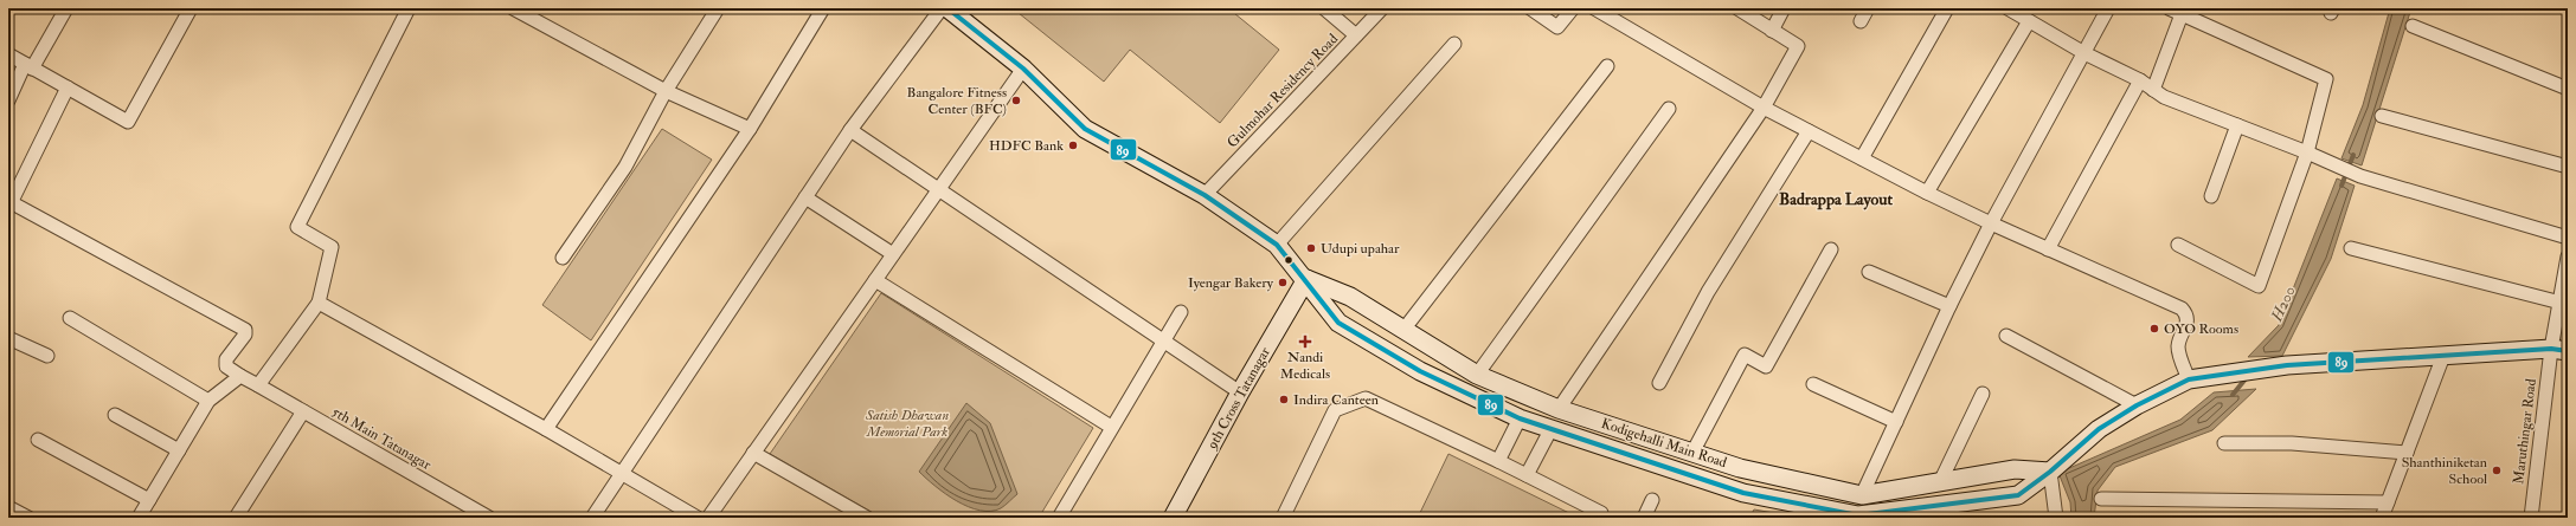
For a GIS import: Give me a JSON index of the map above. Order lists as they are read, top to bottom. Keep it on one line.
{"streets":{"street":["Gulmohar Residency Road","9th Cross Tatanagar","Maruthingar Road","5th Main Tatanagar","Kodigehalli Main Road"]},"crossings":[["Gulmohar Residency Road","Kodigehalli Main Road"],["9th Cross Tatanagar","Kodigehalli Main Road"],["Maruthingar Road","Kodigehalli Main Road"]],"districts":["Badrappa Layout"],"water":["H200"],"parks":["Satish Dhawan Memorial Park"],"places":{"other":["Bangalore Fitness Center (BFC)","HDFC Bank","Udupi upahar","Iyengar Bakery","OYO Rooms","Indira Canteen","Shanthiniketan School"],"health":["Nandi Medicals"]},"lines":["transit line 89"]}
